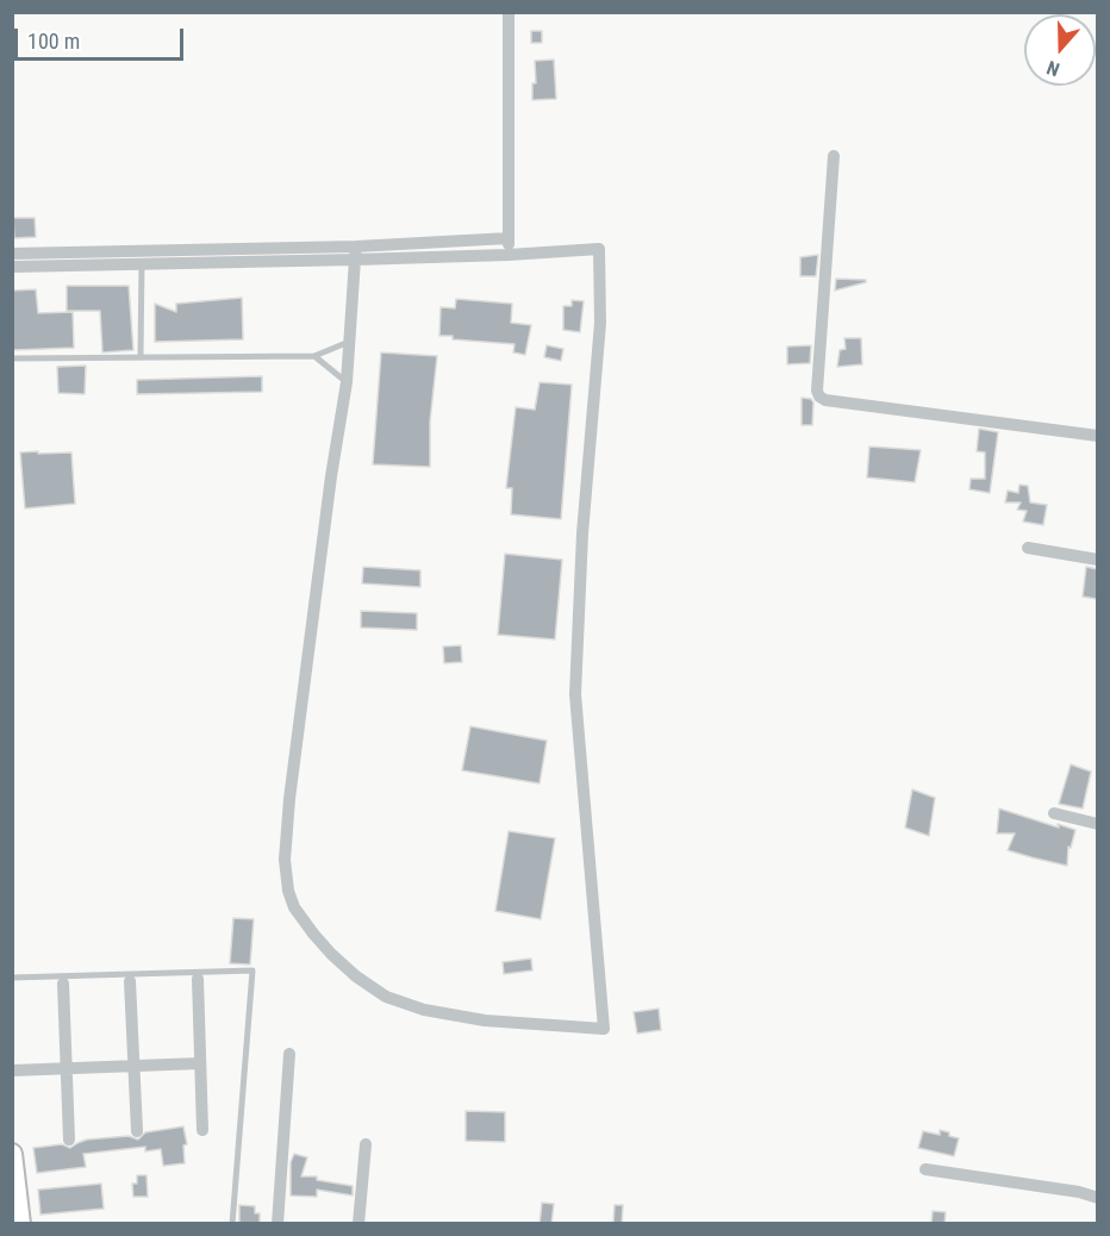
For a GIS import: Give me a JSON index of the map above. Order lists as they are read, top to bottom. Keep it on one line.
{"scale_bar":"100 m","north":"bottom"}
